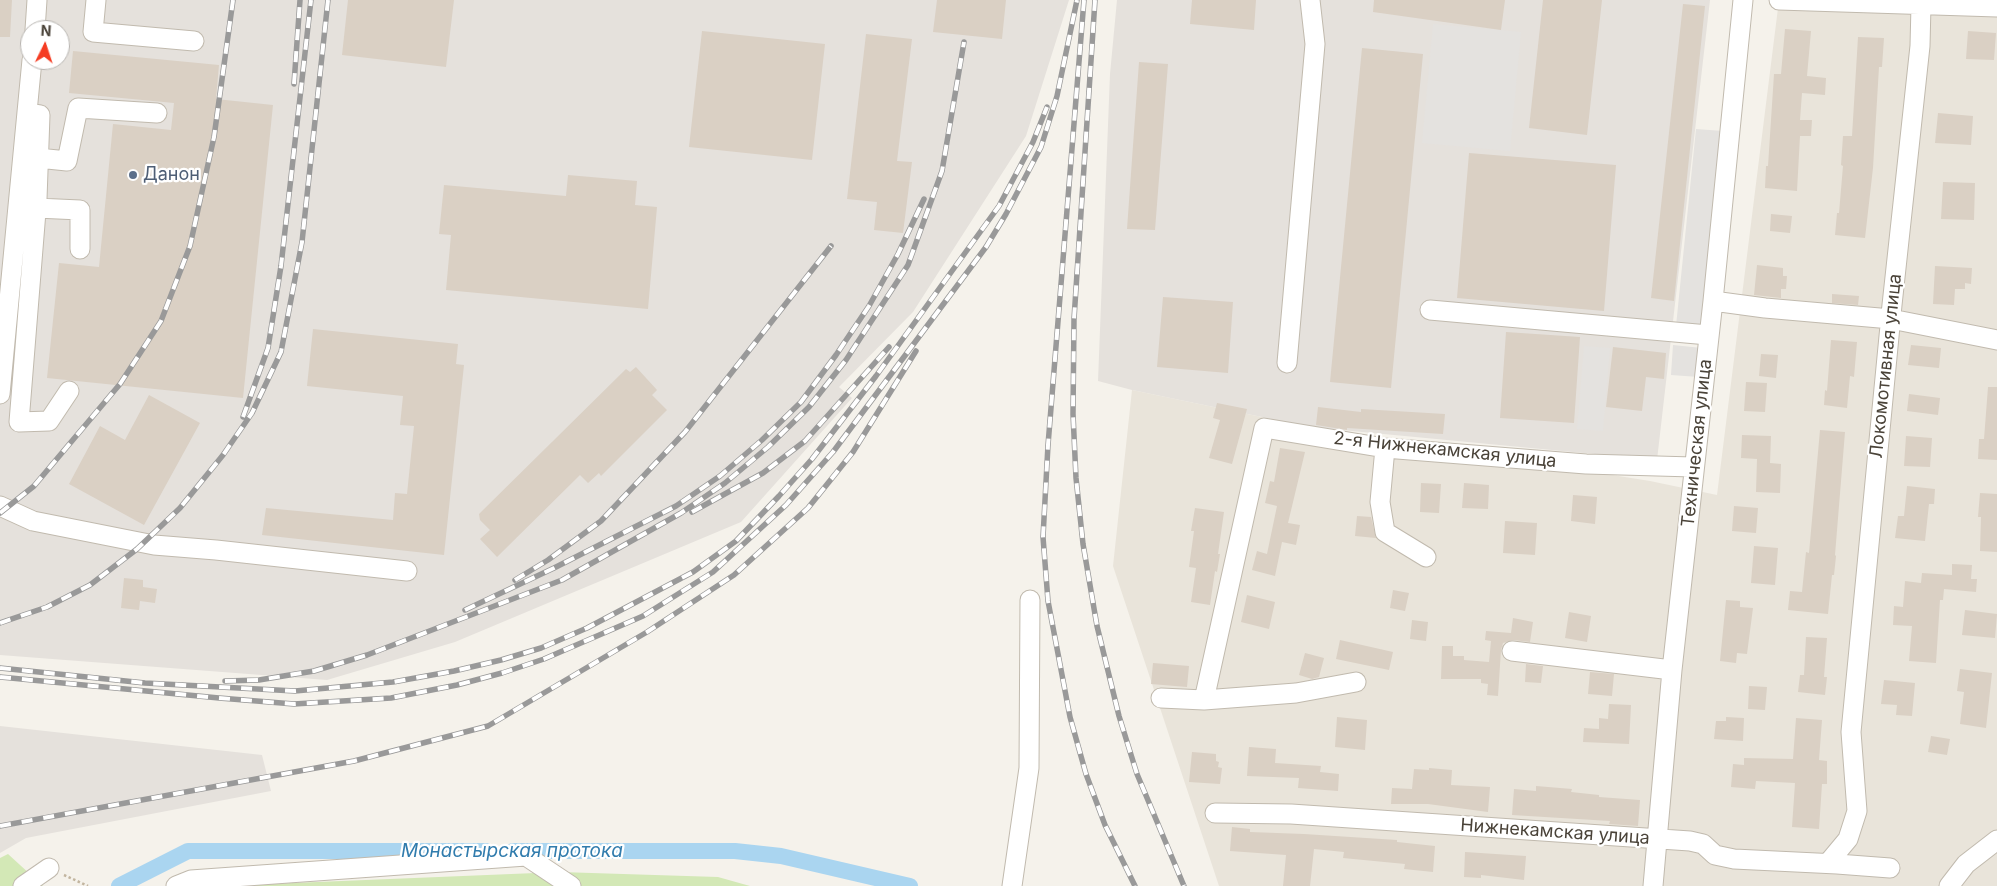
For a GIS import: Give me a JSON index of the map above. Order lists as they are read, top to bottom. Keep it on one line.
{"streets":{"street":["Локомотивная улица","Техническая улица","2-я Нижнекамская улица","Нижнекамская улица"]},"crossings":[["Локомотивная улица","Нижнекамская улица"],["Техническая улица","2-я Нижнекамская улица"],["Техническая улица","Нижнекамская улица"]],"water":["Монастырская протока"],"places":["Данон"],"north":"top"}
